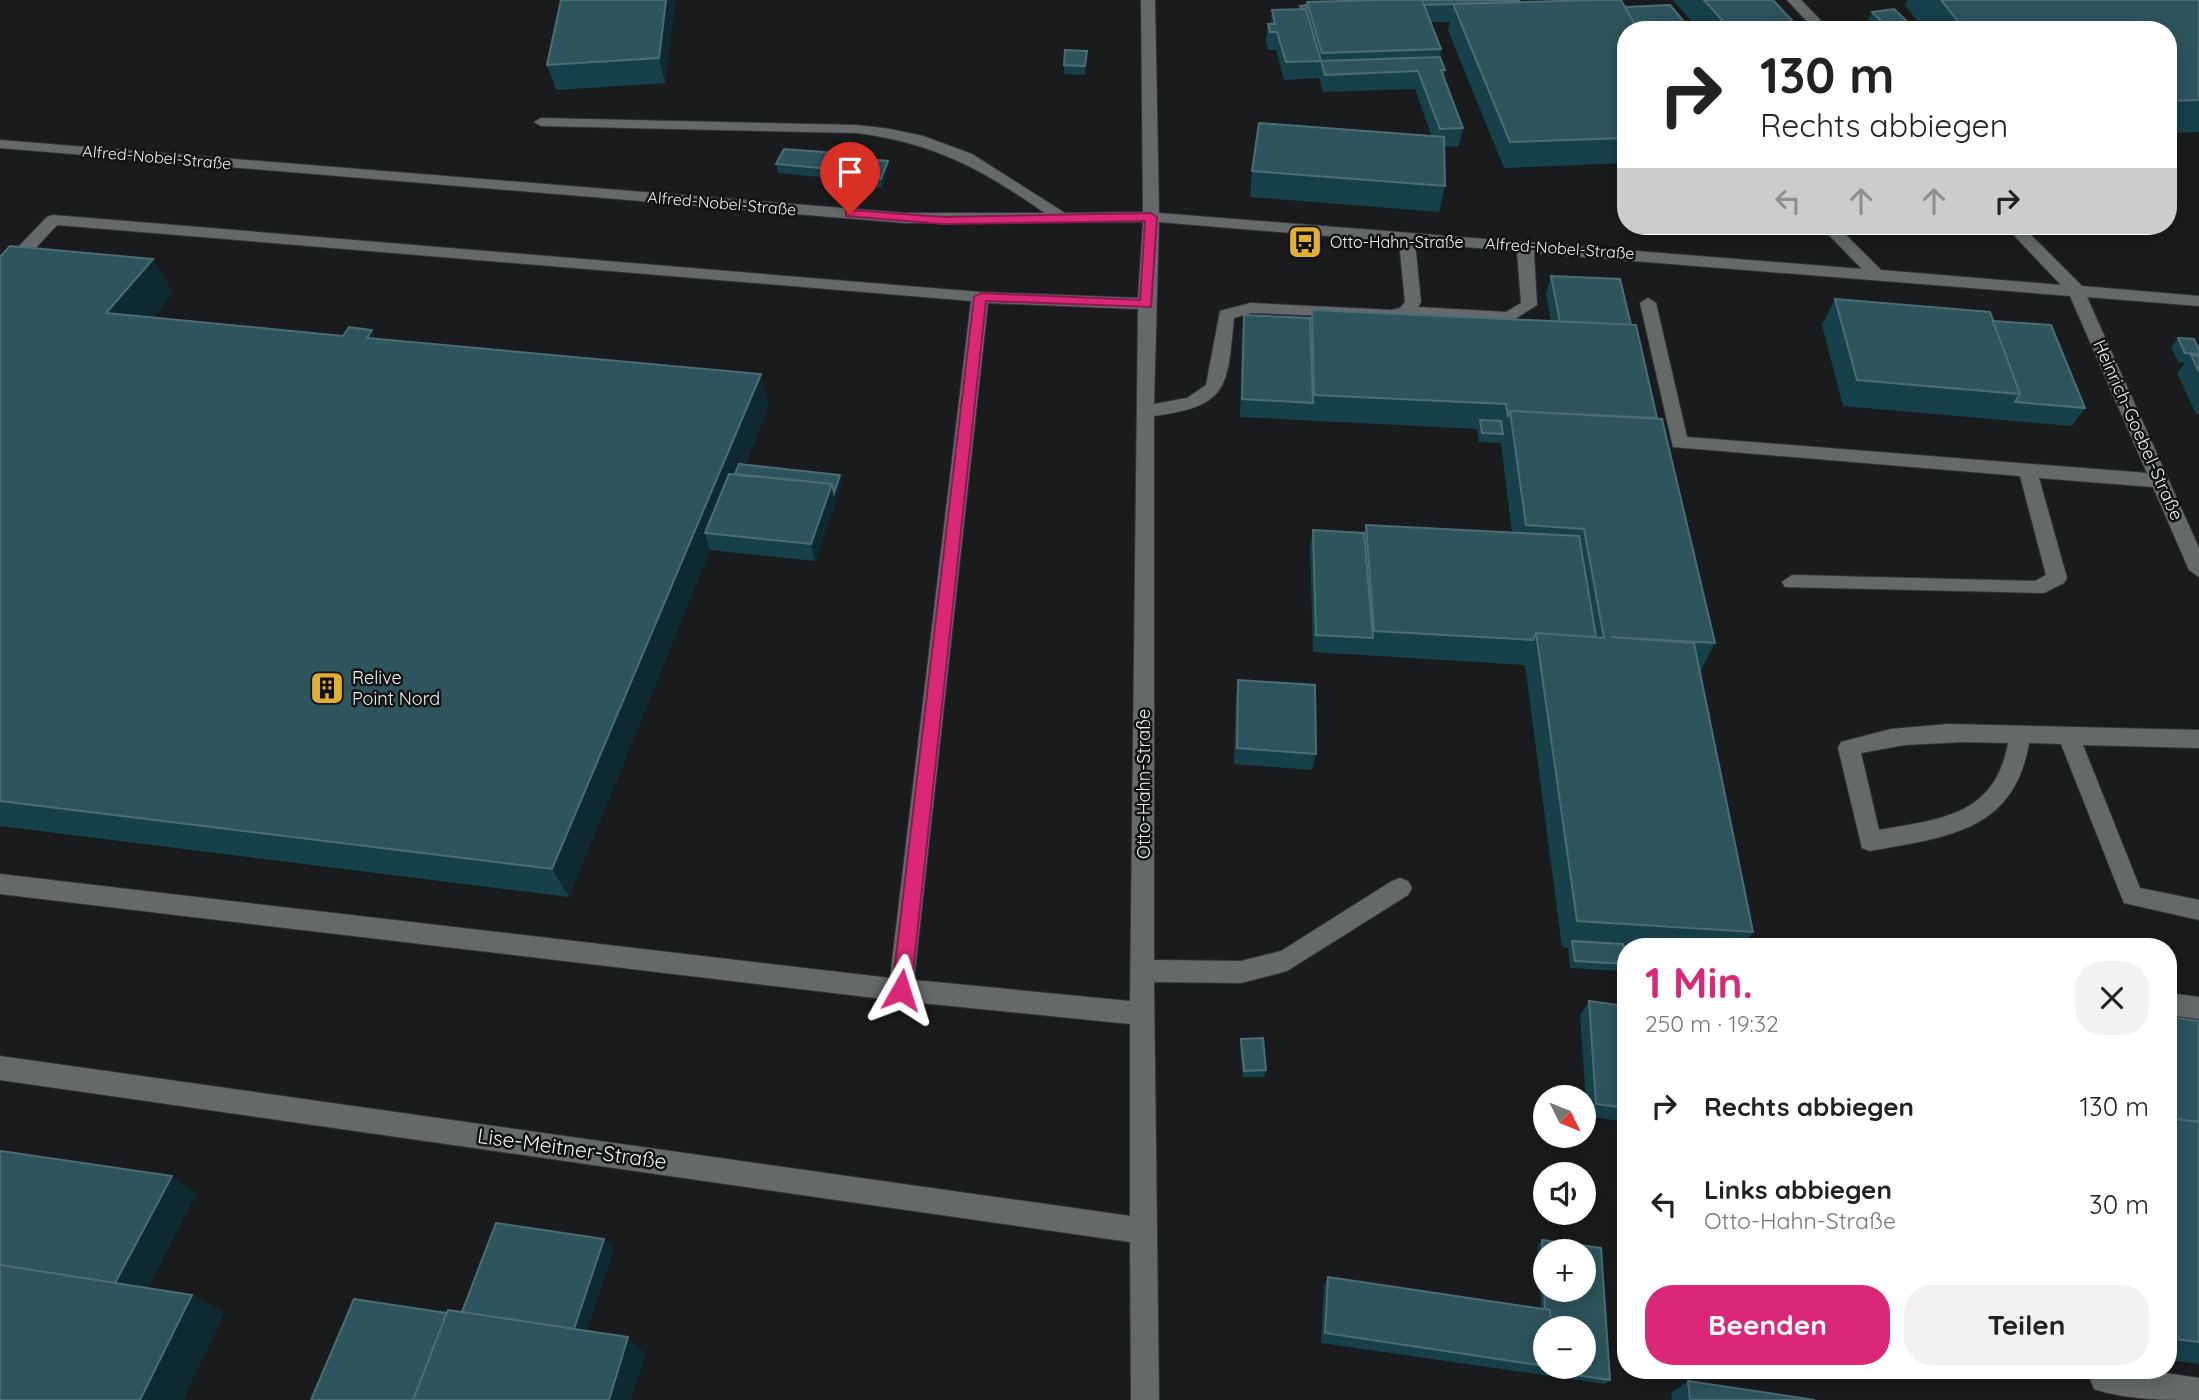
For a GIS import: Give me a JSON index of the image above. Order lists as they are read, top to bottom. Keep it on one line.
{"streets":{"street":["Alfred-Nobel-Straße","Heinrich-Goebel-Straße","Otto-Hahn-Straße","Lise-Meitner-Straße"]},"crossings":[["Alfred-Nobel-Straße","Heinrich-Goebel-Straße"],["Alfred-Nobel-Straße","Otto-Hahn-Straße"],["Otto-Hahn-Straße","Lise-Meitner-Straße"]],"places":{"bus stop":["Otto-Hahn-Straße"],"building":["Relive Point Nord"]},"north":"bottom right","page":{"turn":["130 m","Rechts abbiegen"],"heading":["1 Min.","250 m · 19:32"],"list":[{"name":"Rechts abbiegen","value":"130 m"},{"name":"Links abbiegen","note":"Otto-Hahn-Straße","value":"30 m"}],"map_buttons":["+","−"],"buttons":["Beenden","Teilen"]}}
